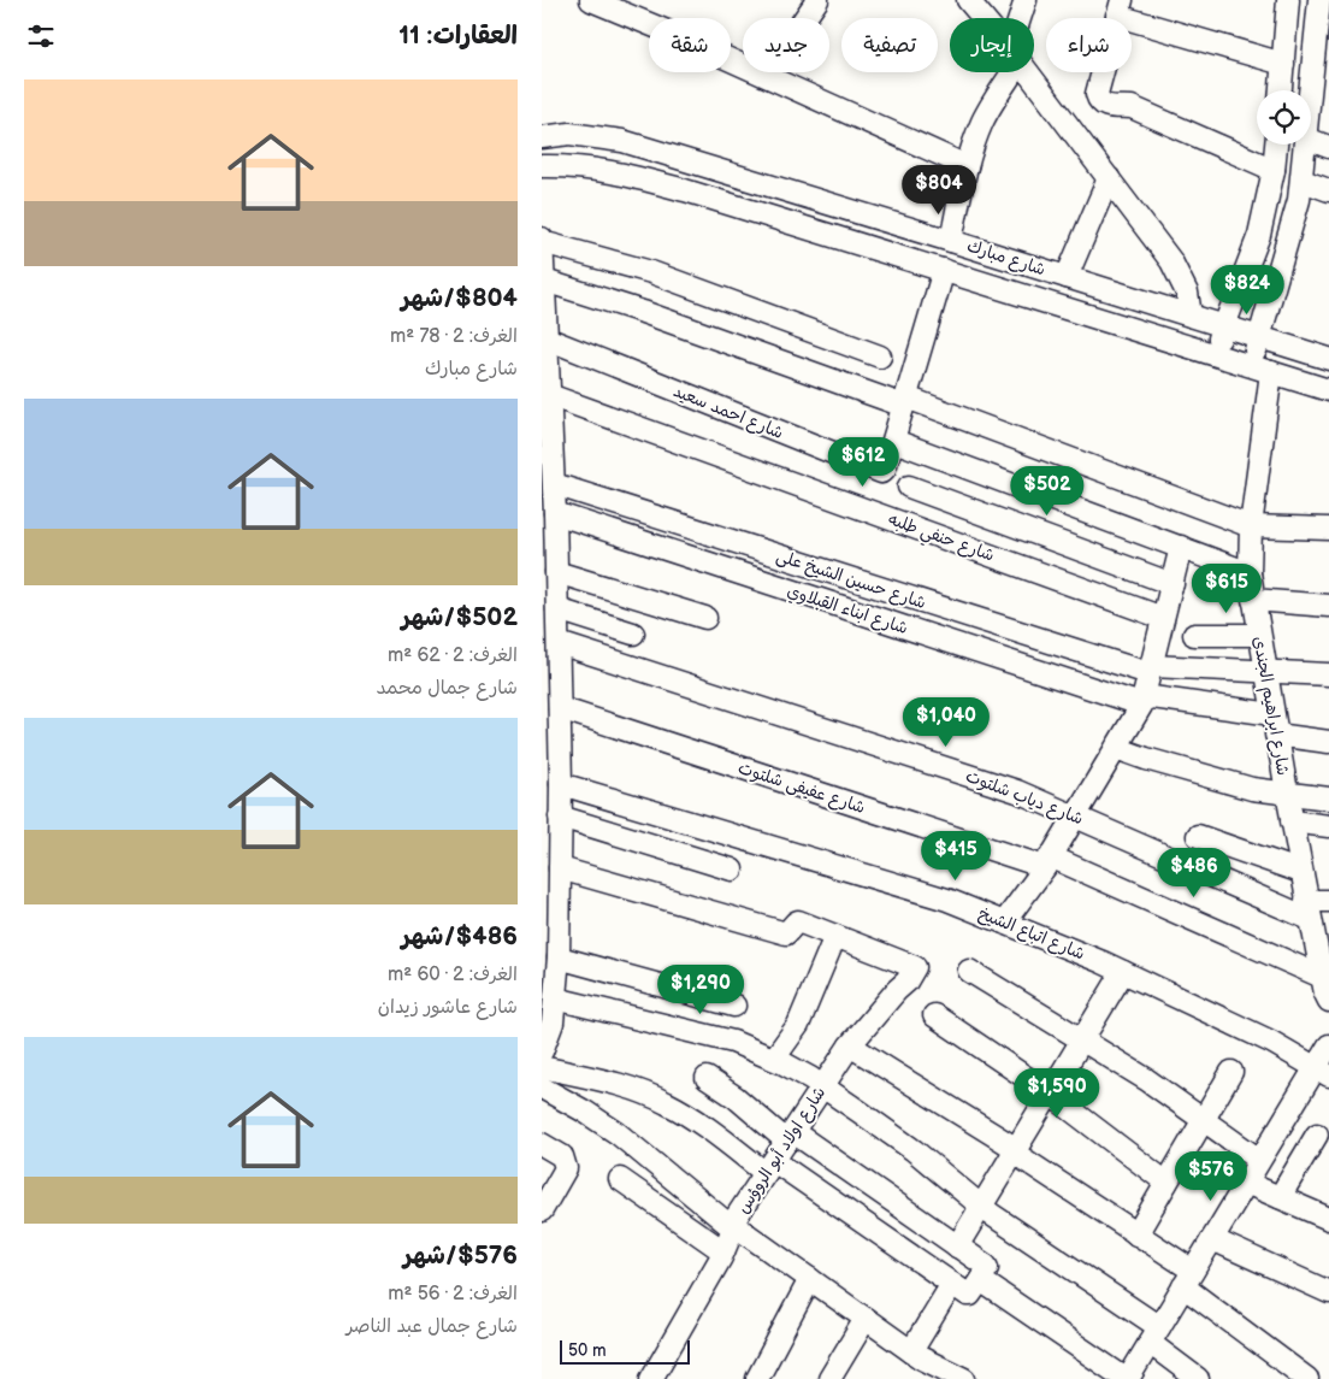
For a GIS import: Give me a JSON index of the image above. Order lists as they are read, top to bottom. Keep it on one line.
{"streets":{"street":["شارع مبارك","شارع احمد سعيد","شارع حنفي طلبه","شارع حسين الشيخ على","شارع ابناء القبلاوي","شارع ابراهيم الجندى","شارع عفيفى شلتوت","شارع دياب شلتوت","شارع اتباع الشيخ","شارع اولاد أبو الروؤس"]},"crossings":[["شارع مبارك","شارع احمد سعيد"],["شارع مبارك","شارع ابراهيم الجندى"],["شارع حسين الشيخ على","شارع ابراهيم الجندى"],["شارع ابناء القبلاوي","شارع ابراهيم الجندى"],["شارع ابراهيم الجندى","شارع عفيفى شلتوت"],["شارع ابراهيم الجندى","شارع دياب شلتوت"]],"scale_bar":"50 m","page":{"heading":"العقارات: 11","chip":["شراء","إيجار","تصفية","جديد","شقة"],"list":[{"name":"$804/شهر","note":"الغرف: 2 · 78 m² · شارع مبارك"},{"name":"$502/شهر","note":"الغرف: 2 · 62 m² · شارع جمال محمد"},{"name":"$486/شهر","note":"الغرف: 2 · 60 m² · شارع عاشور زيدان"},{"name":"$576/شهر","note":"الغرف: 2 · 56 m² · شارع جمال عبد الناصر"}],"price":["$804","$824","$612","$502","$615","$1,040","$415","$486","$1,290","$1,590","$576"],"scale":"50 m"}}
